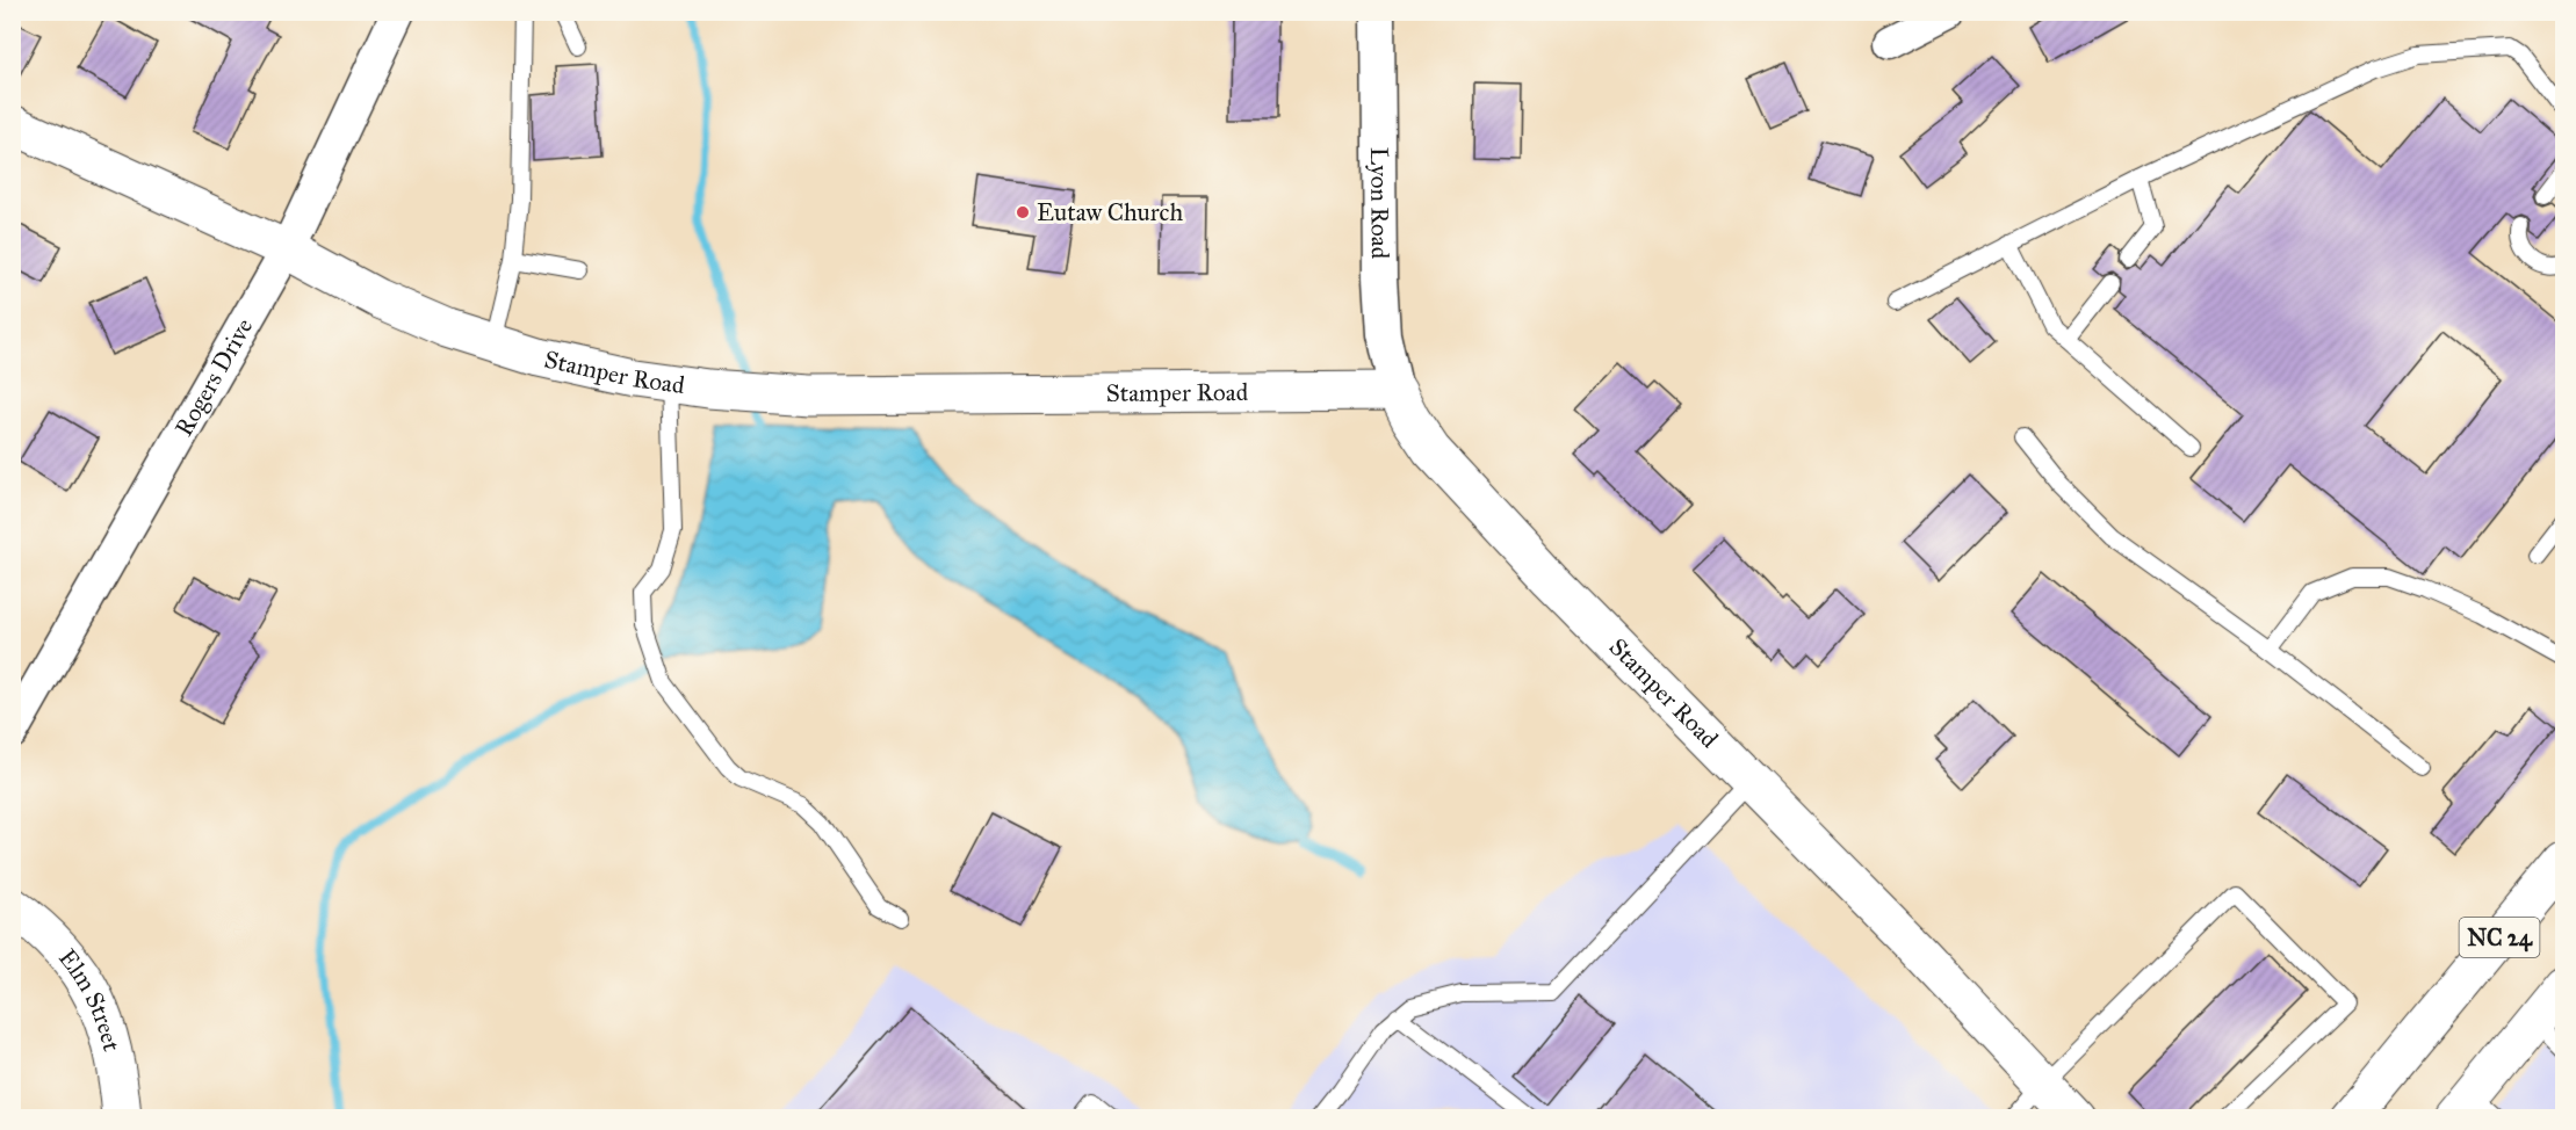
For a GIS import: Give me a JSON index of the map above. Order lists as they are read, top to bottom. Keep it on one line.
{"streets":{"street":["Lyon Road","Stamper Road","Rogers Drive","NC 24","Elm Street"]},"crossings":[["Lyon Road","Stamper Road"],["Stamper Road","Rogers Drive"]],"places":["Eutaw Church"]}
